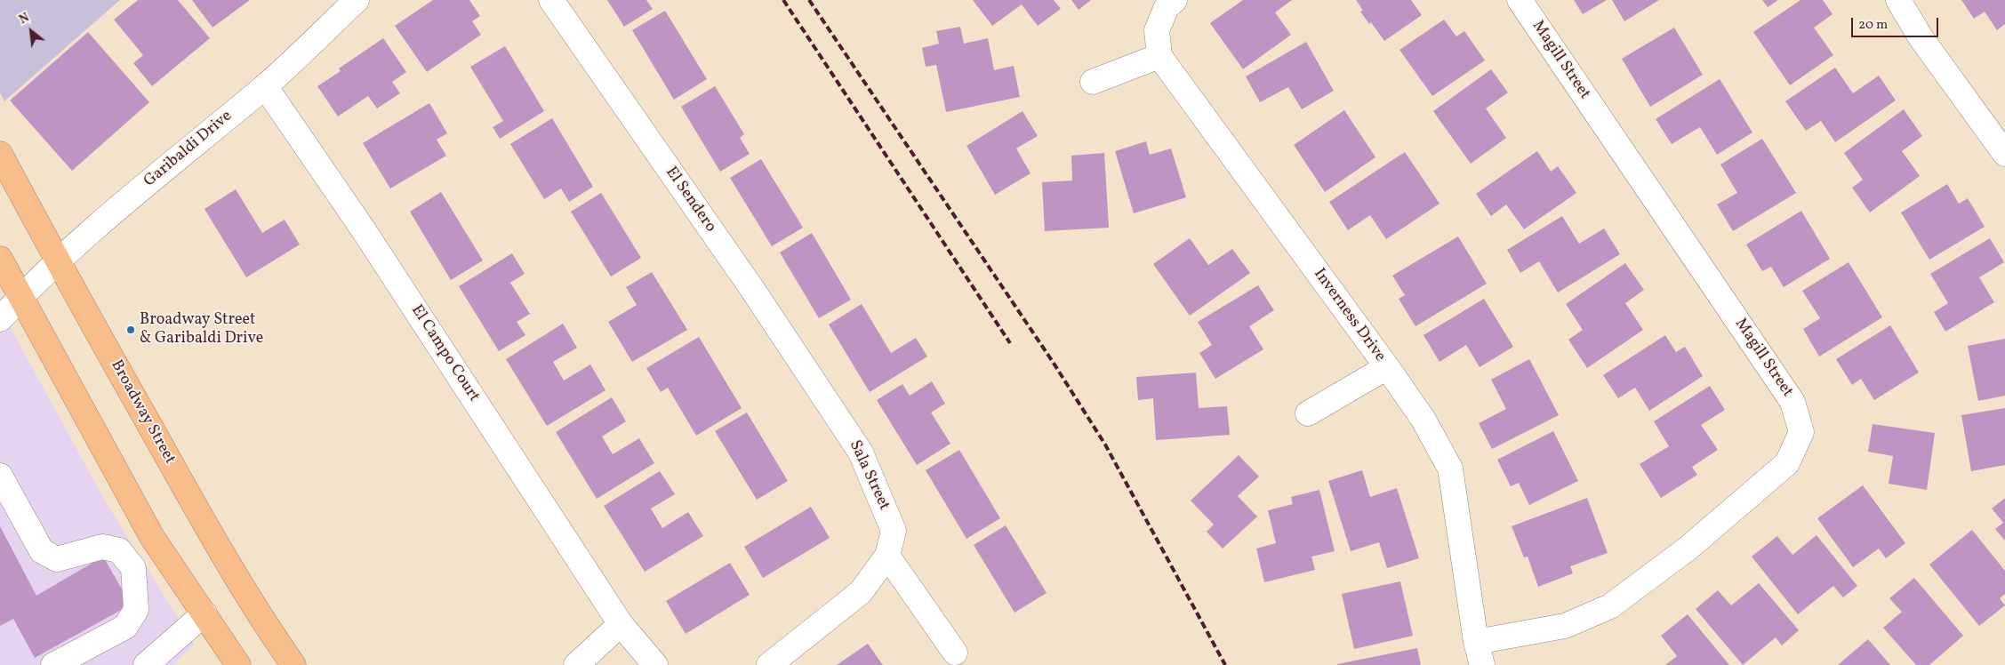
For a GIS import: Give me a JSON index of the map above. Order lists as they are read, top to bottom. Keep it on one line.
{"streets":{"main road":["Broadway Street"],"street":["Magill Street","Garibaldi Drive","El Sendero","Inverness Drive","El Campo Court","Sala Street"]},"crossings":[["Magill Street","Inverness Drive"],["Garibaldi Drive","El Campo Court"],["Garibaldi Drive","Broadway Street"],["El Sendero","Sala Street"]],"places":["Broadway Street & Garibaldi Drive"],"scale_bar":"20 m","north":"top left"}
